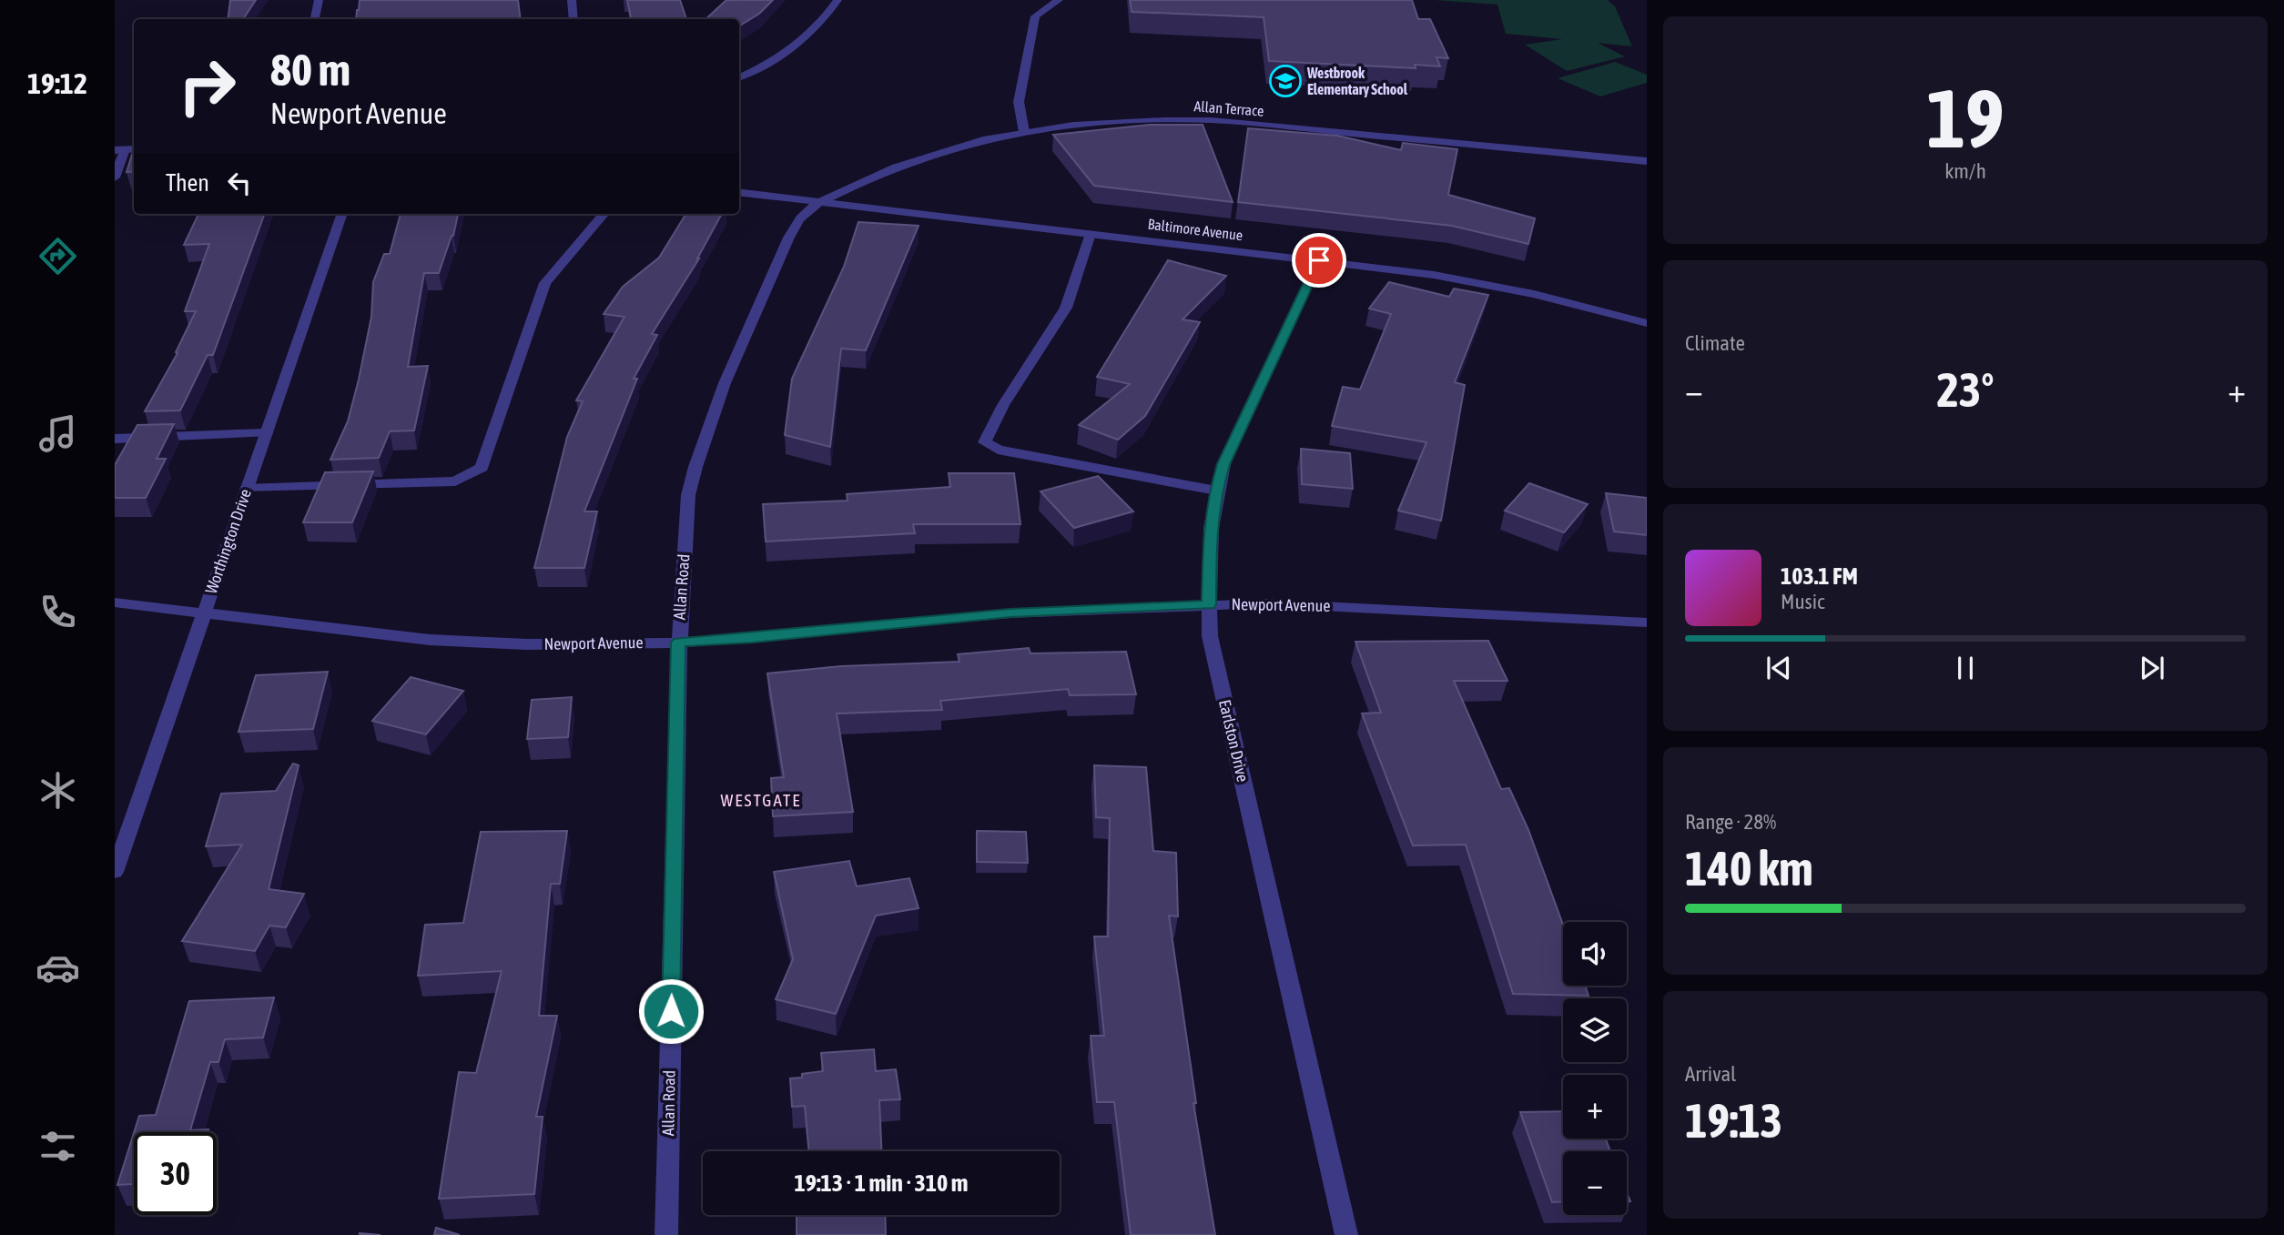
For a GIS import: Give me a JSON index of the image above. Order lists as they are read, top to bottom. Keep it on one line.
{"streets":{"street":["Allan Terrace","Baltimore Avenue","Worthington Drive","Allan Road","Newport Avenue","Earlston Drive"]},"crossings":[["Allan Terrace","Baltimore Avenue"],["Allan Terrace","Allan Road"],["Baltimore Avenue","Allan Road"],["Baltimore Avenue","Earlston Drive"],["Worthington Drive","Newport Avenue"],["Allan Road","Newport Avenue"],["Newport Avenue","Earlston Drive"]],"districts":["WESTGATE"],"places":{"school or university":["Westbrook Elementary School"]},"page":{"tabs":"19:12","tile":[["19","km/h"],"Climate",["Range · 28%","140 km"],["Arrival","19:13"]],"turn":["80 m","Newport Avenue"],"then":"Then","heat":["−","23°","+"],"song":["103.1 FM","Music"],"map_buttons":["+","−"],"limit":"30","trip":"19:13 · 1 min · 310 m"}}
